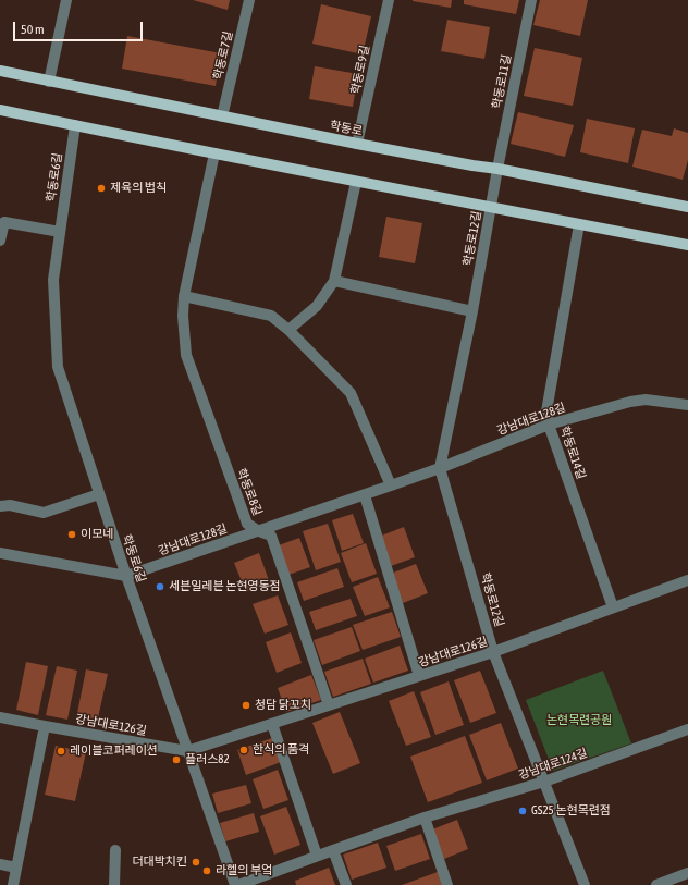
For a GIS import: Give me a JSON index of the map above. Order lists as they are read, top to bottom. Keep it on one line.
{"streets":{"main road":["학동로"],"street":["학동로7길","학동로9길","학동로11길","학동로6길","학동로12길","강남대로128길","학동로14길","학동로8길","강남대로126길","강남대로124길"]},"crossings":[["학동로7길","학동로"],["학동로9길","학동로"],["학동로11길","학동로"],["학동로11길","학동로12길"],["학동로","학동로12길"],["학동로6길","강남대로128길"],["학동로6길","강남대로126길"],["학동로6길","강남대로124길"],["학동로12길","강남대로128길"],["학동로12길","강남대로126길"],["학동로12길","강남대로124길"],["강남대로128길","학동로14길"],["강남대로128길","학동로8길"],["학동로14길","강남대로126길"],["학동로8길","강남대로126길"]],"parks":["논현목련공원"],"places":["제육의 법칙","이모네","세븐일레븐 논현영동점","청담 닭꼬치","한식의 품격","레이블코퍼레이션","플러스82","GS25 논현목련점","더대박치킨","라헬의 부엌"],"scale_bar":"50 m"}
